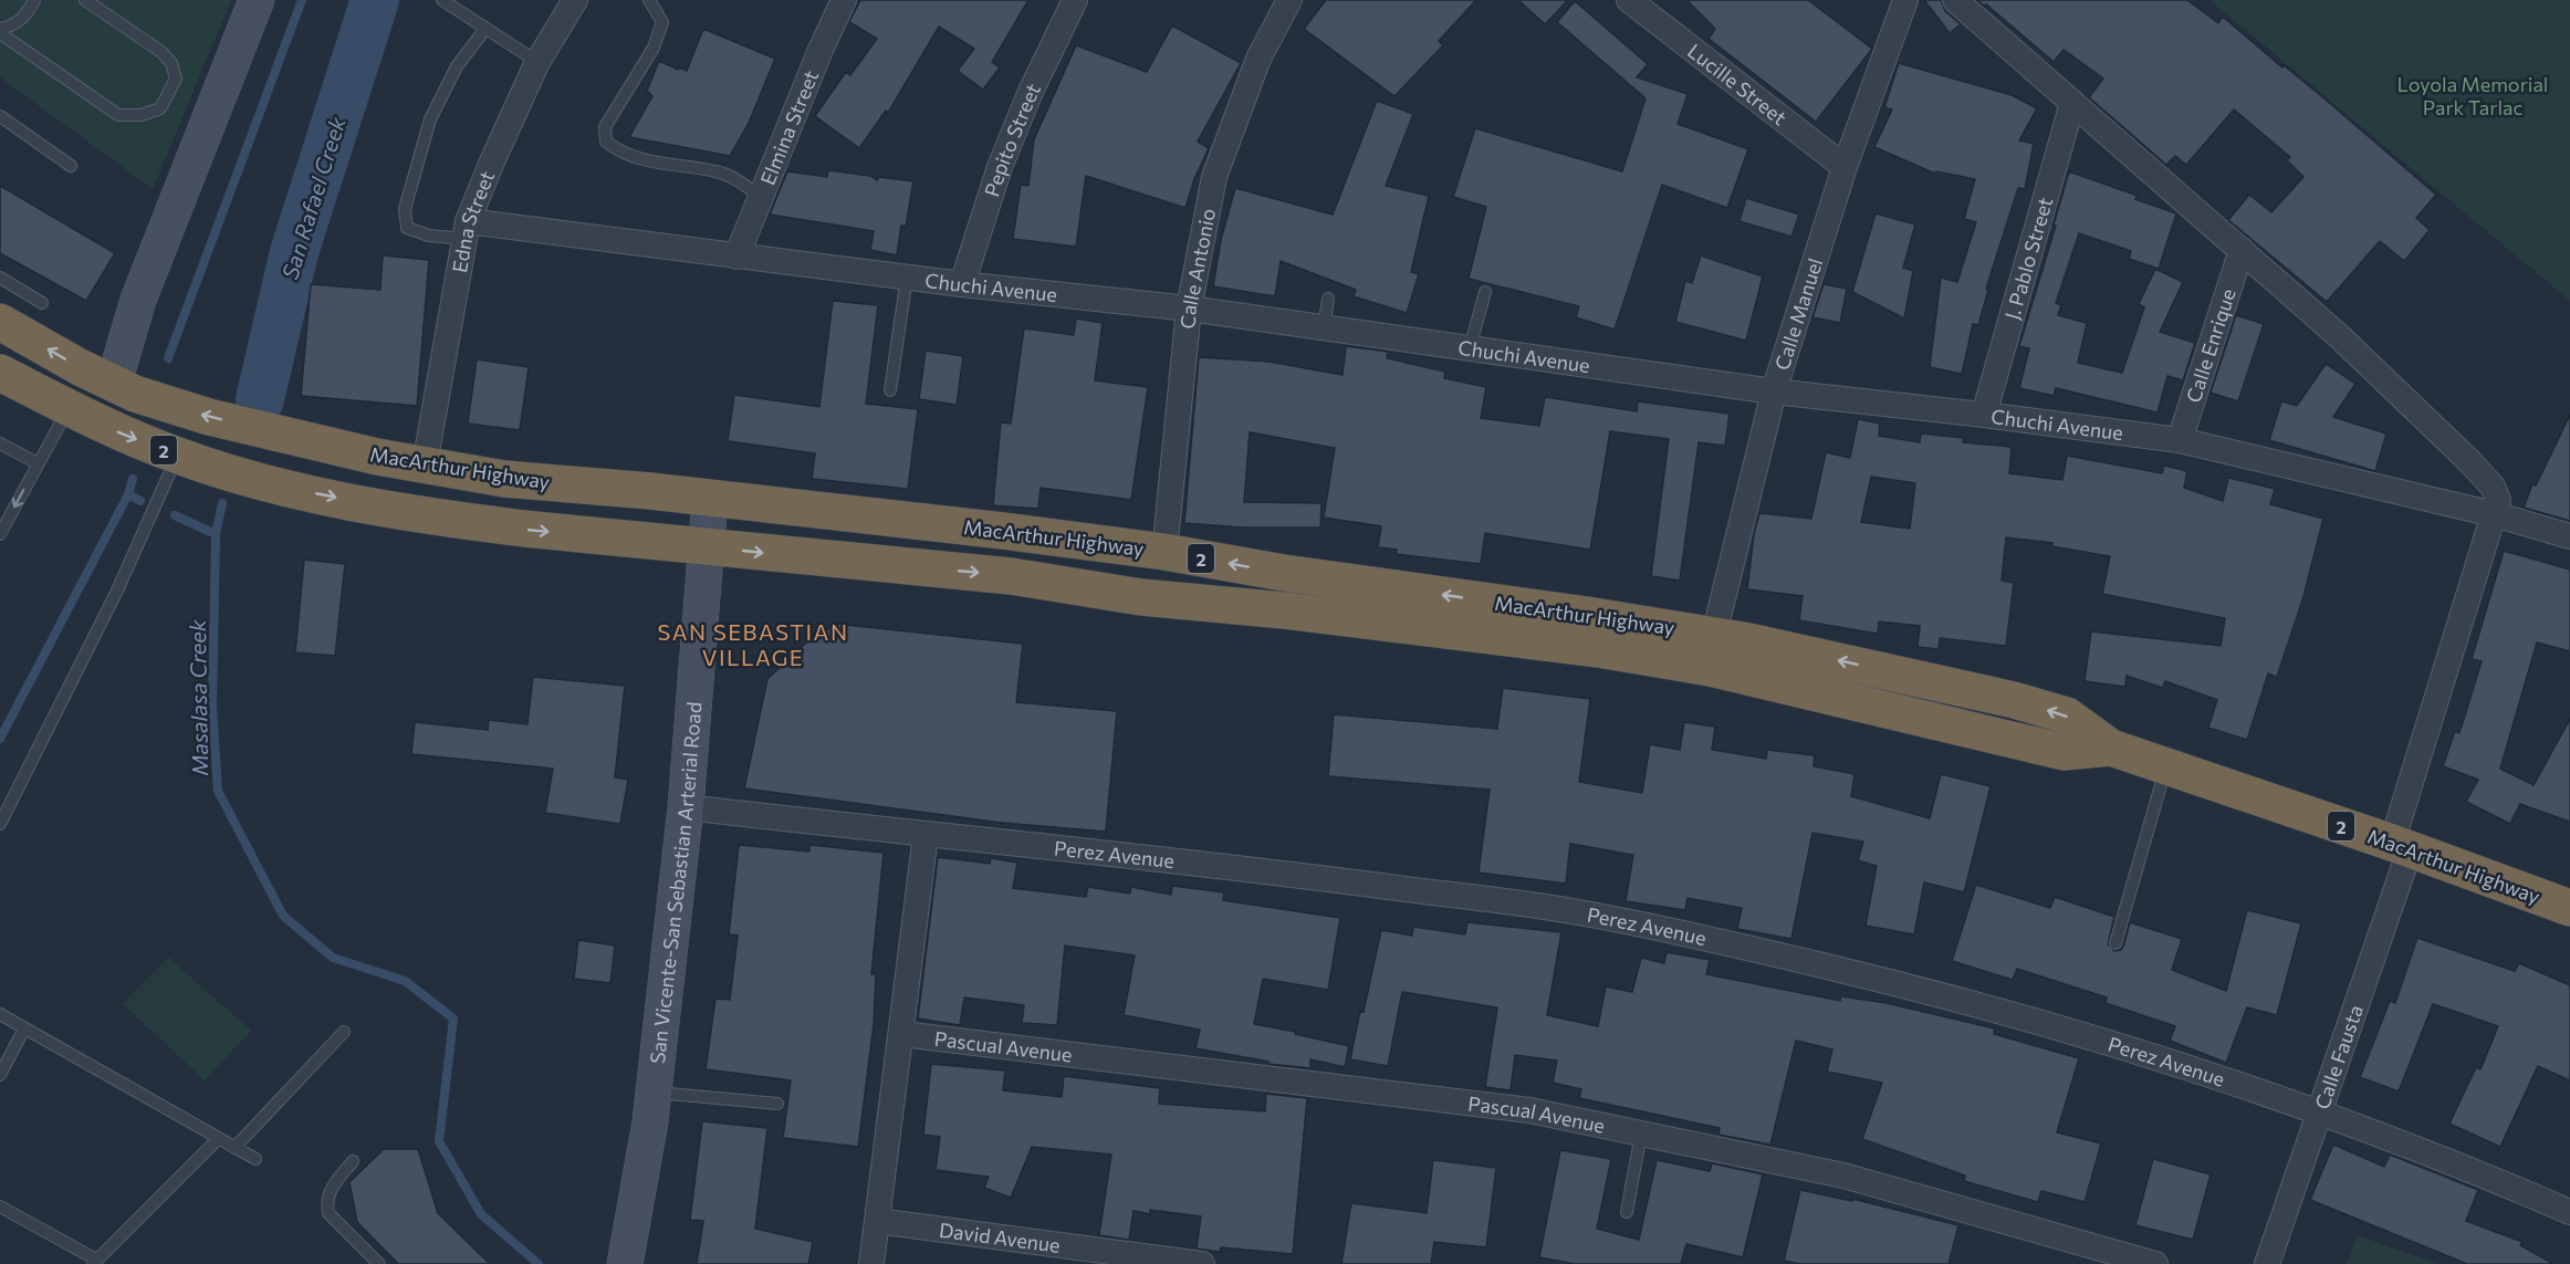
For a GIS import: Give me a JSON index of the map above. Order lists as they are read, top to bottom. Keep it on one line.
{"streets":{"highway":["2","MacArthur Highway"],"street":["Lucille Street","Elmina Street","Pepito Street","Edna Street","J. Pablo Street","Calle Antonio","Chuchi Avenue","Calle Manuel","Calle Enrique","Perez Avenue","San Vicente-San Sebastian Arterial Road","Pascual Avenue","Calle Fausta","David Avenue"]},"crossings":[["Lucille Street","Calle Manuel"],["Elmina Street","Chuchi Avenue"],["Pepito Street","Chuchi Avenue"],["Edna Street","Chuchi Avenue"],["Edna Street","MacArthur Highway"],["J. Pablo Street","Chuchi Avenue"],["Calle Antonio","Chuchi Avenue"],["Calle Antonio","MacArthur Highway"],["Chuchi Avenue","Calle Manuel"],["Chuchi Avenue","Calle Enrique"],["Chuchi Avenue","Calle Fausta"],["Calle Manuel","MacArthur Highway"],["MacArthur Highway","San Vicente-San Sebastian Arterial Road"],["MacArthur Highway","Calle Fausta"],["Perez Avenue","San Vicente-San Sebastian Arterial Road"],["Perez Avenue","Calle Fausta"]],"districts":["SAN SEBASTIAN VILLAGE"],"water":["San Rafael Creek","Masalasa Creek"],"parks":["Loyola Memorial Park Tarlac"]}
